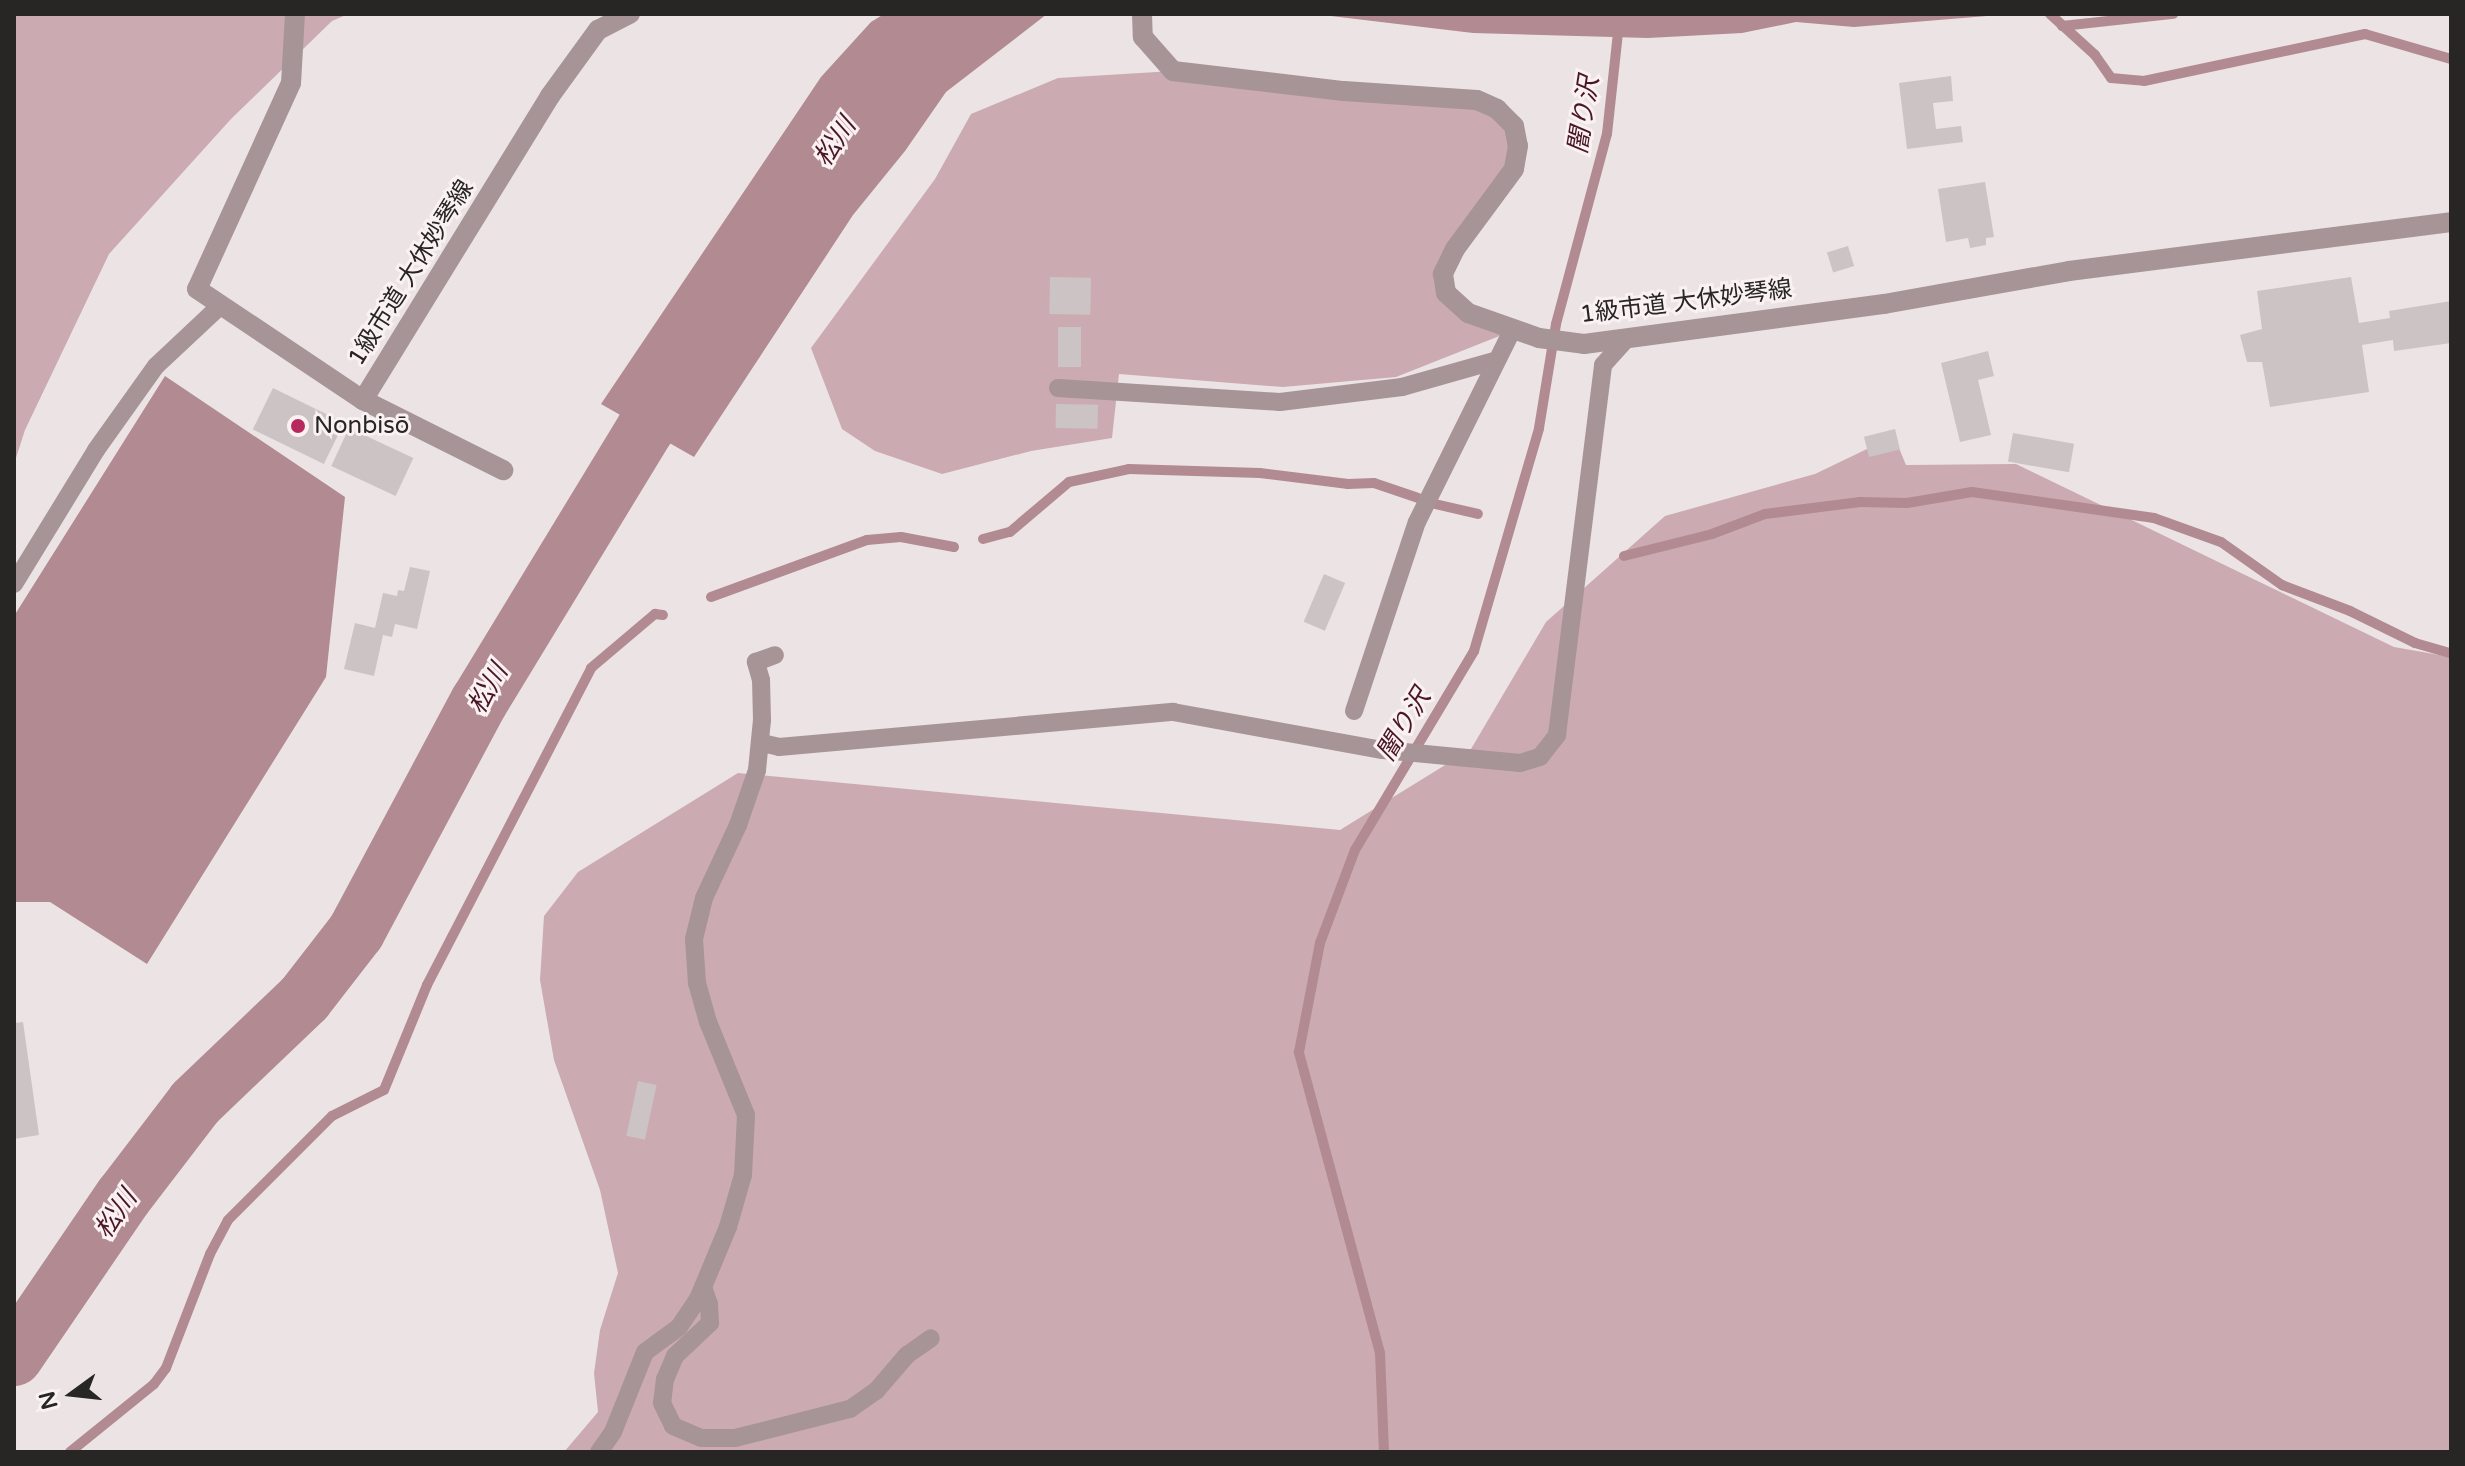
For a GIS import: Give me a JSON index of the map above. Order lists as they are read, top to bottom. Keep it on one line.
{"streets":{"street":["1級市道 大休妙琴線"]},"water":["闇り沢","松川"],"places":["Nonbisō"],"north":"left"}
